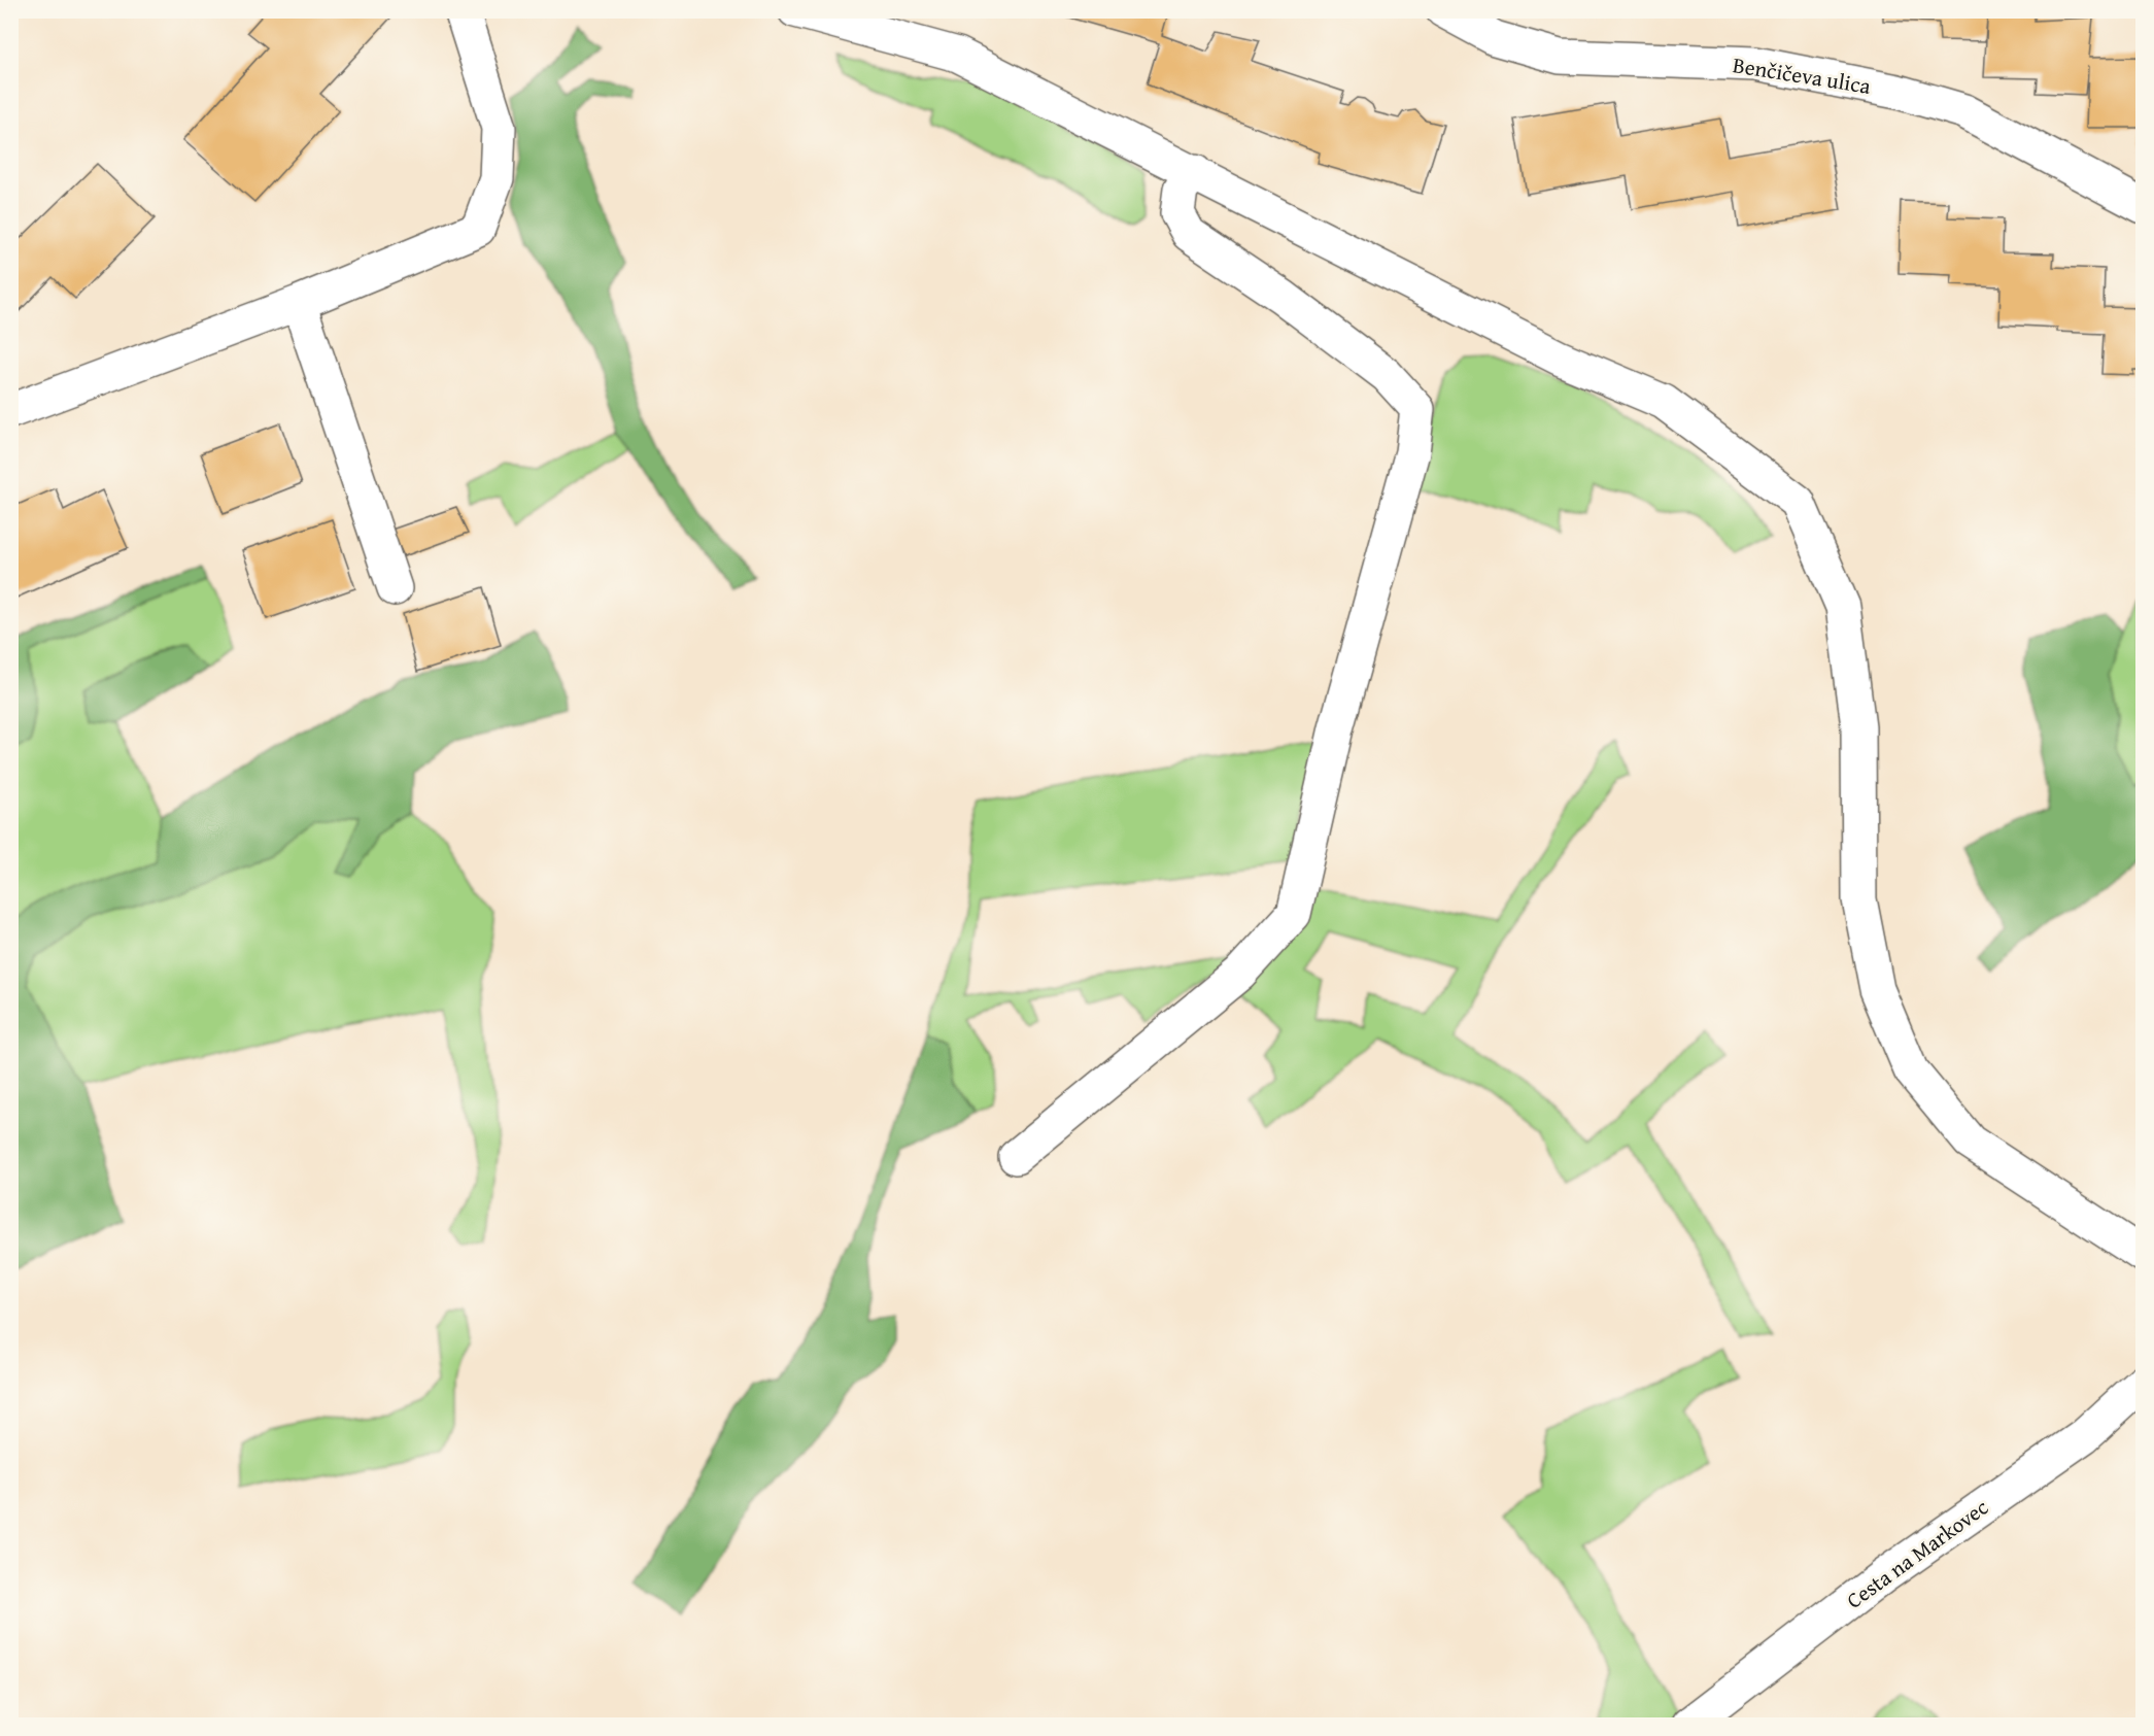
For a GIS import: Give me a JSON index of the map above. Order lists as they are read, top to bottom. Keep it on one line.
{"streets":{"street":["Benčičeva ulica","Cesta na Markovec"]}}
